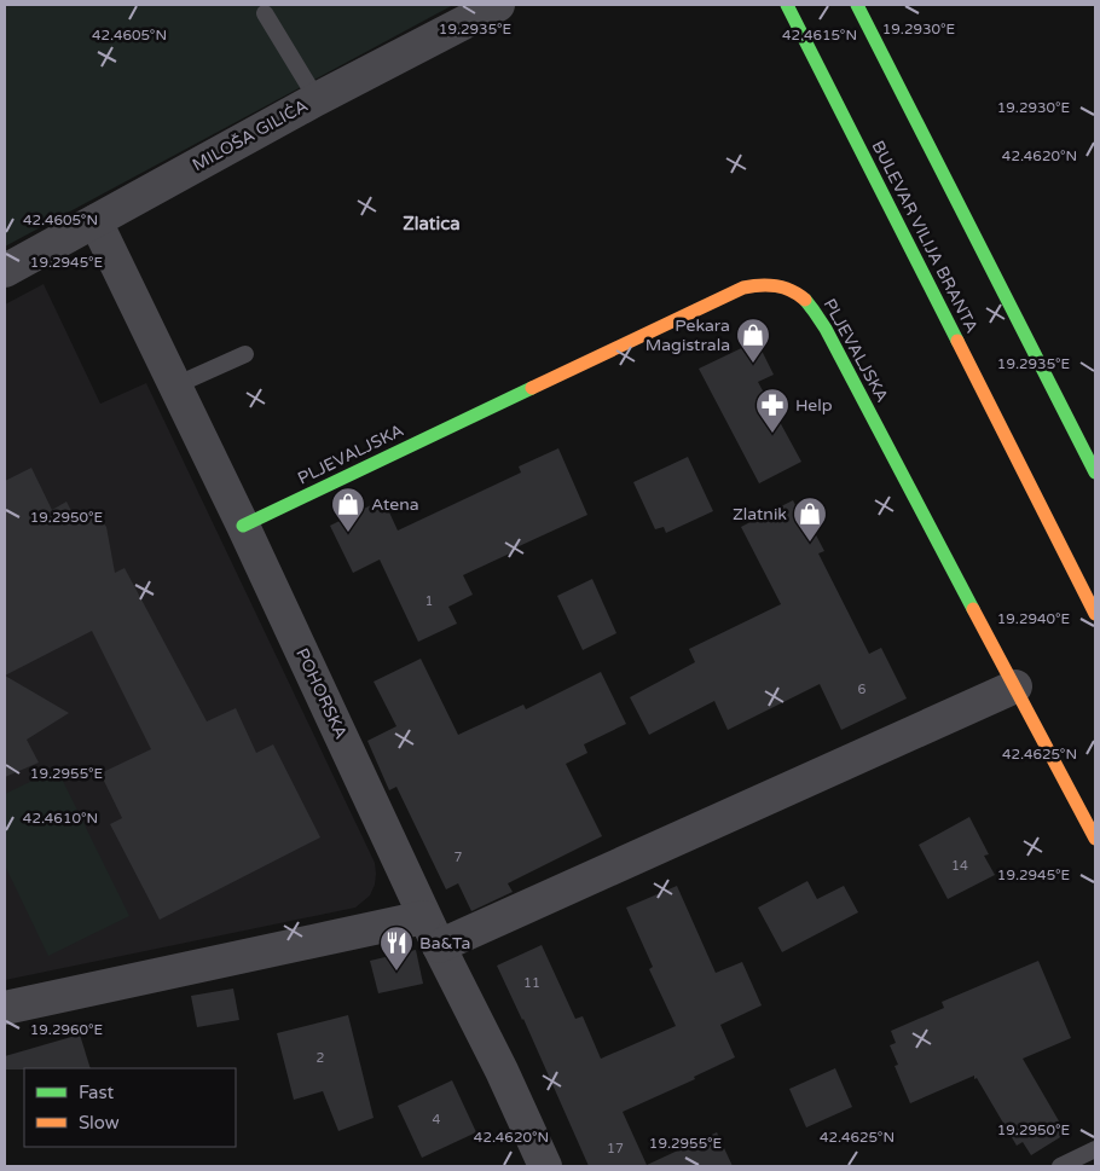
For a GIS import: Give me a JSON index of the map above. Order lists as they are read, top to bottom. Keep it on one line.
{"streets":{"street":["MILOŠA GILIĆA","BULEVAR VILIJA BRANTA","PLJEVALJSKA","POHORSKA"]},"crossings":[["MILOŠA GILIĆA","POHORSKA"],["PLJEVALJSKA","POHORSKA"]],"districts":["Zlatica"],"places":{"shop":["Pekara Magistrala","Atena","Zlatnik"],"pharmacy":["Help"],"restaurant":["Ba&Ta"]},"house_numbers":["1","6","7","14","11","2","4","17"],"legend":["Fast","Slow"],"coordinates":["19.2935°E","19.2930°E","42.4615°N","42.4605°N","42.4620°N","19.2945°E","19.2950°E","19.2940°E","42.4625°N","19.2955°E","42.4610°N","19.2960°E"]}
